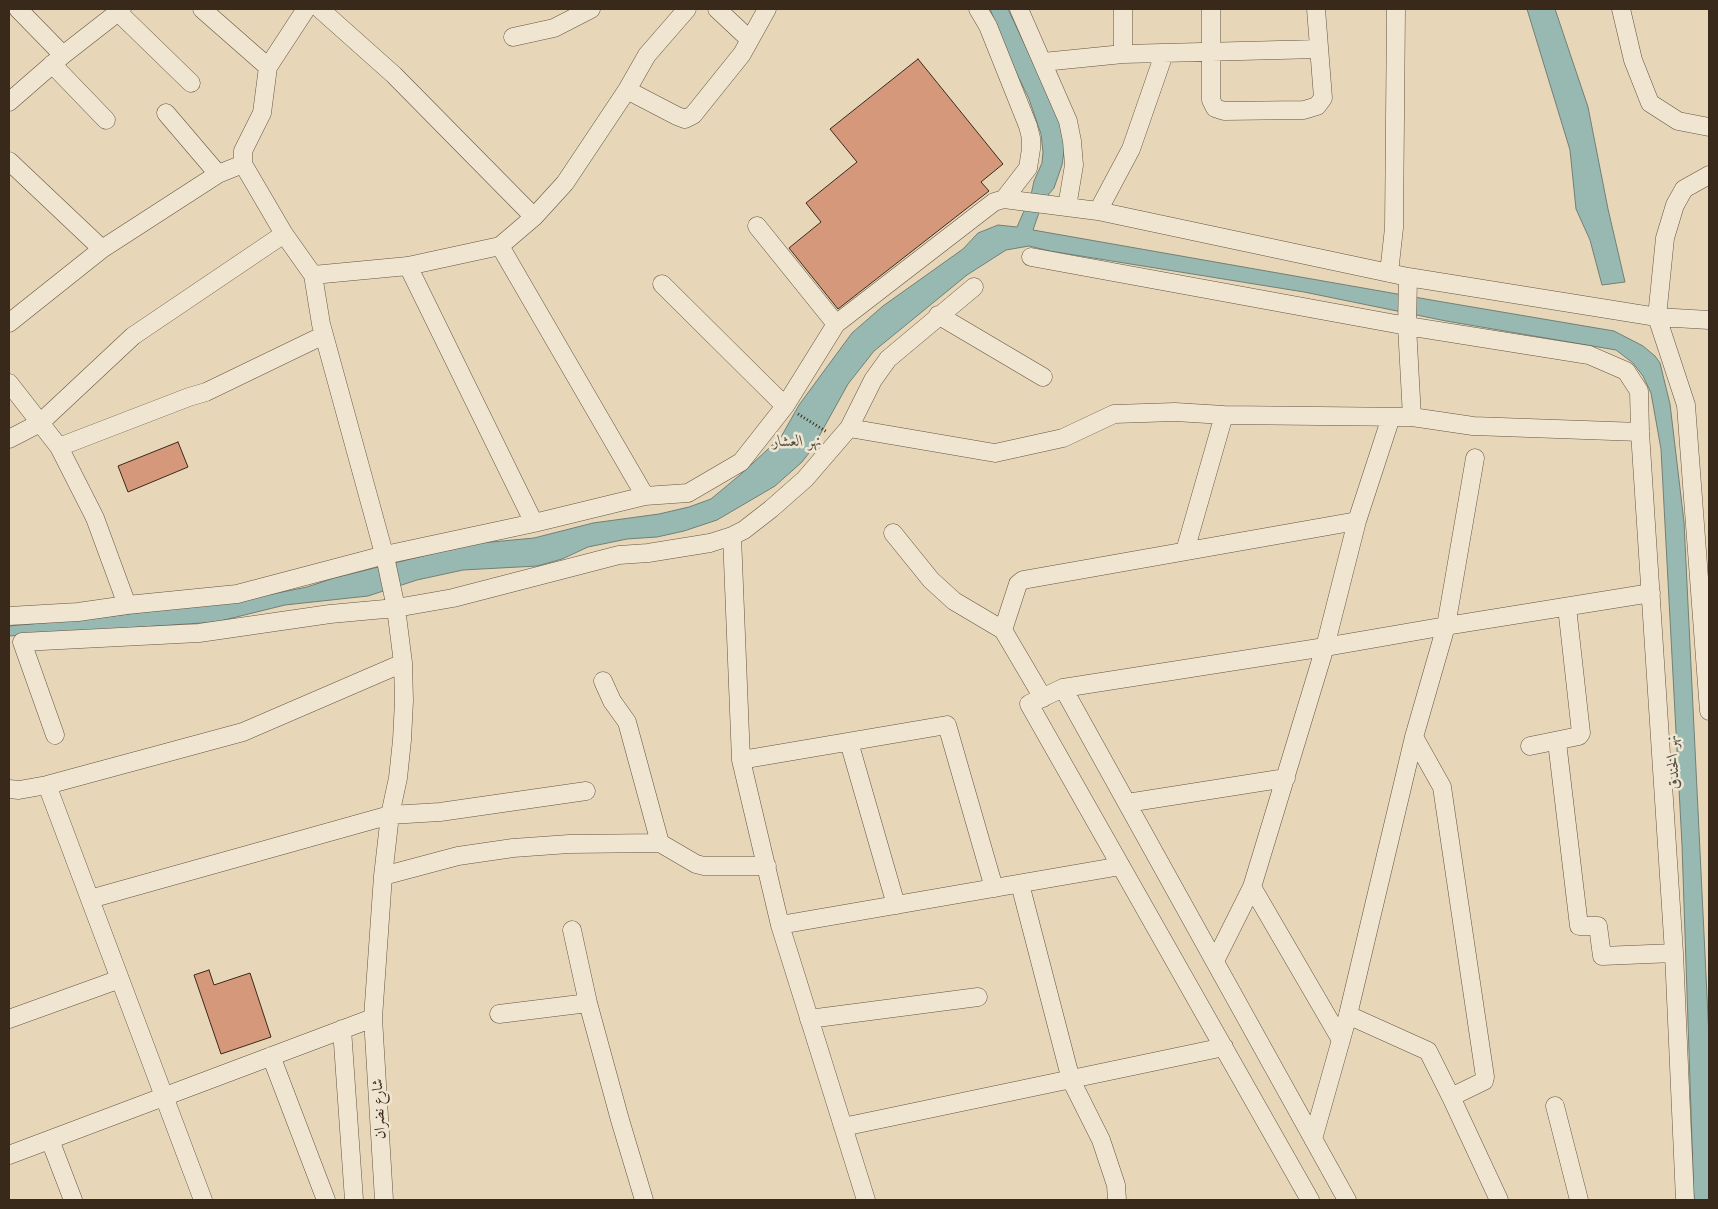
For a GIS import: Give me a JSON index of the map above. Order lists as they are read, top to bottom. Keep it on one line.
{"streets":{"street":["شارع نضران"]},"water":["نهر العشار","نهر الخندق"]}
